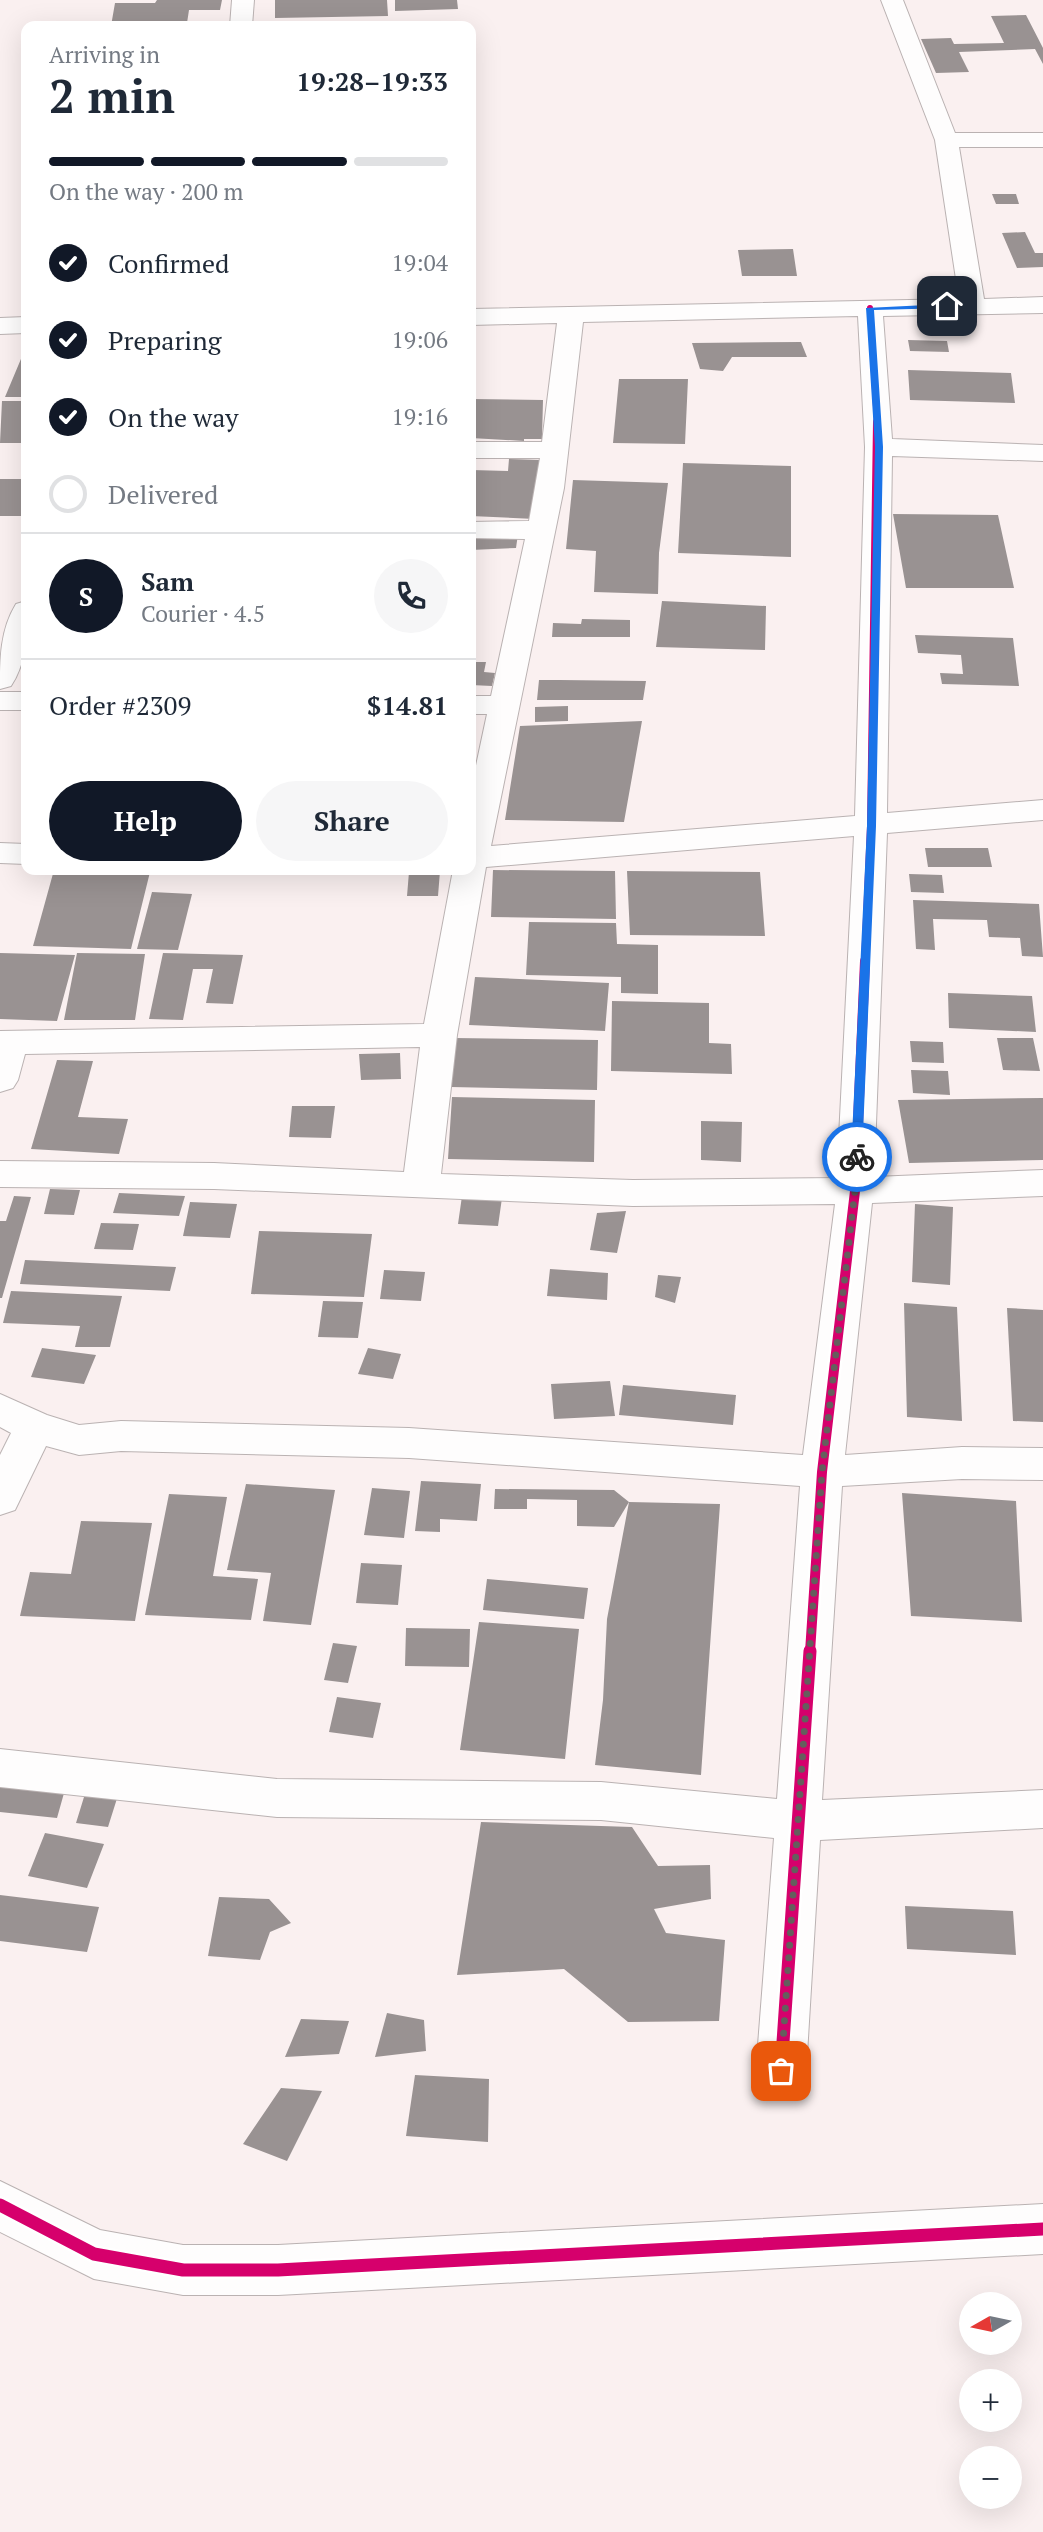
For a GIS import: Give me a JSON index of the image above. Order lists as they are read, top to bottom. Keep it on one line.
{"north":"left","page":{"heading":["2 min","Arriving in","19:28–19:33"],"panel":["Sam","Courier · 4.5","Order #2309","$14.81"],"bar":"On the way · 200 m","list":[["Confirmed","19:04"],["Preparing","19:06"],["On the way","19:16"],"Delivered"],"round":"S","buttons":["Help","Share"],"map_buttons":["+","−"]}}
